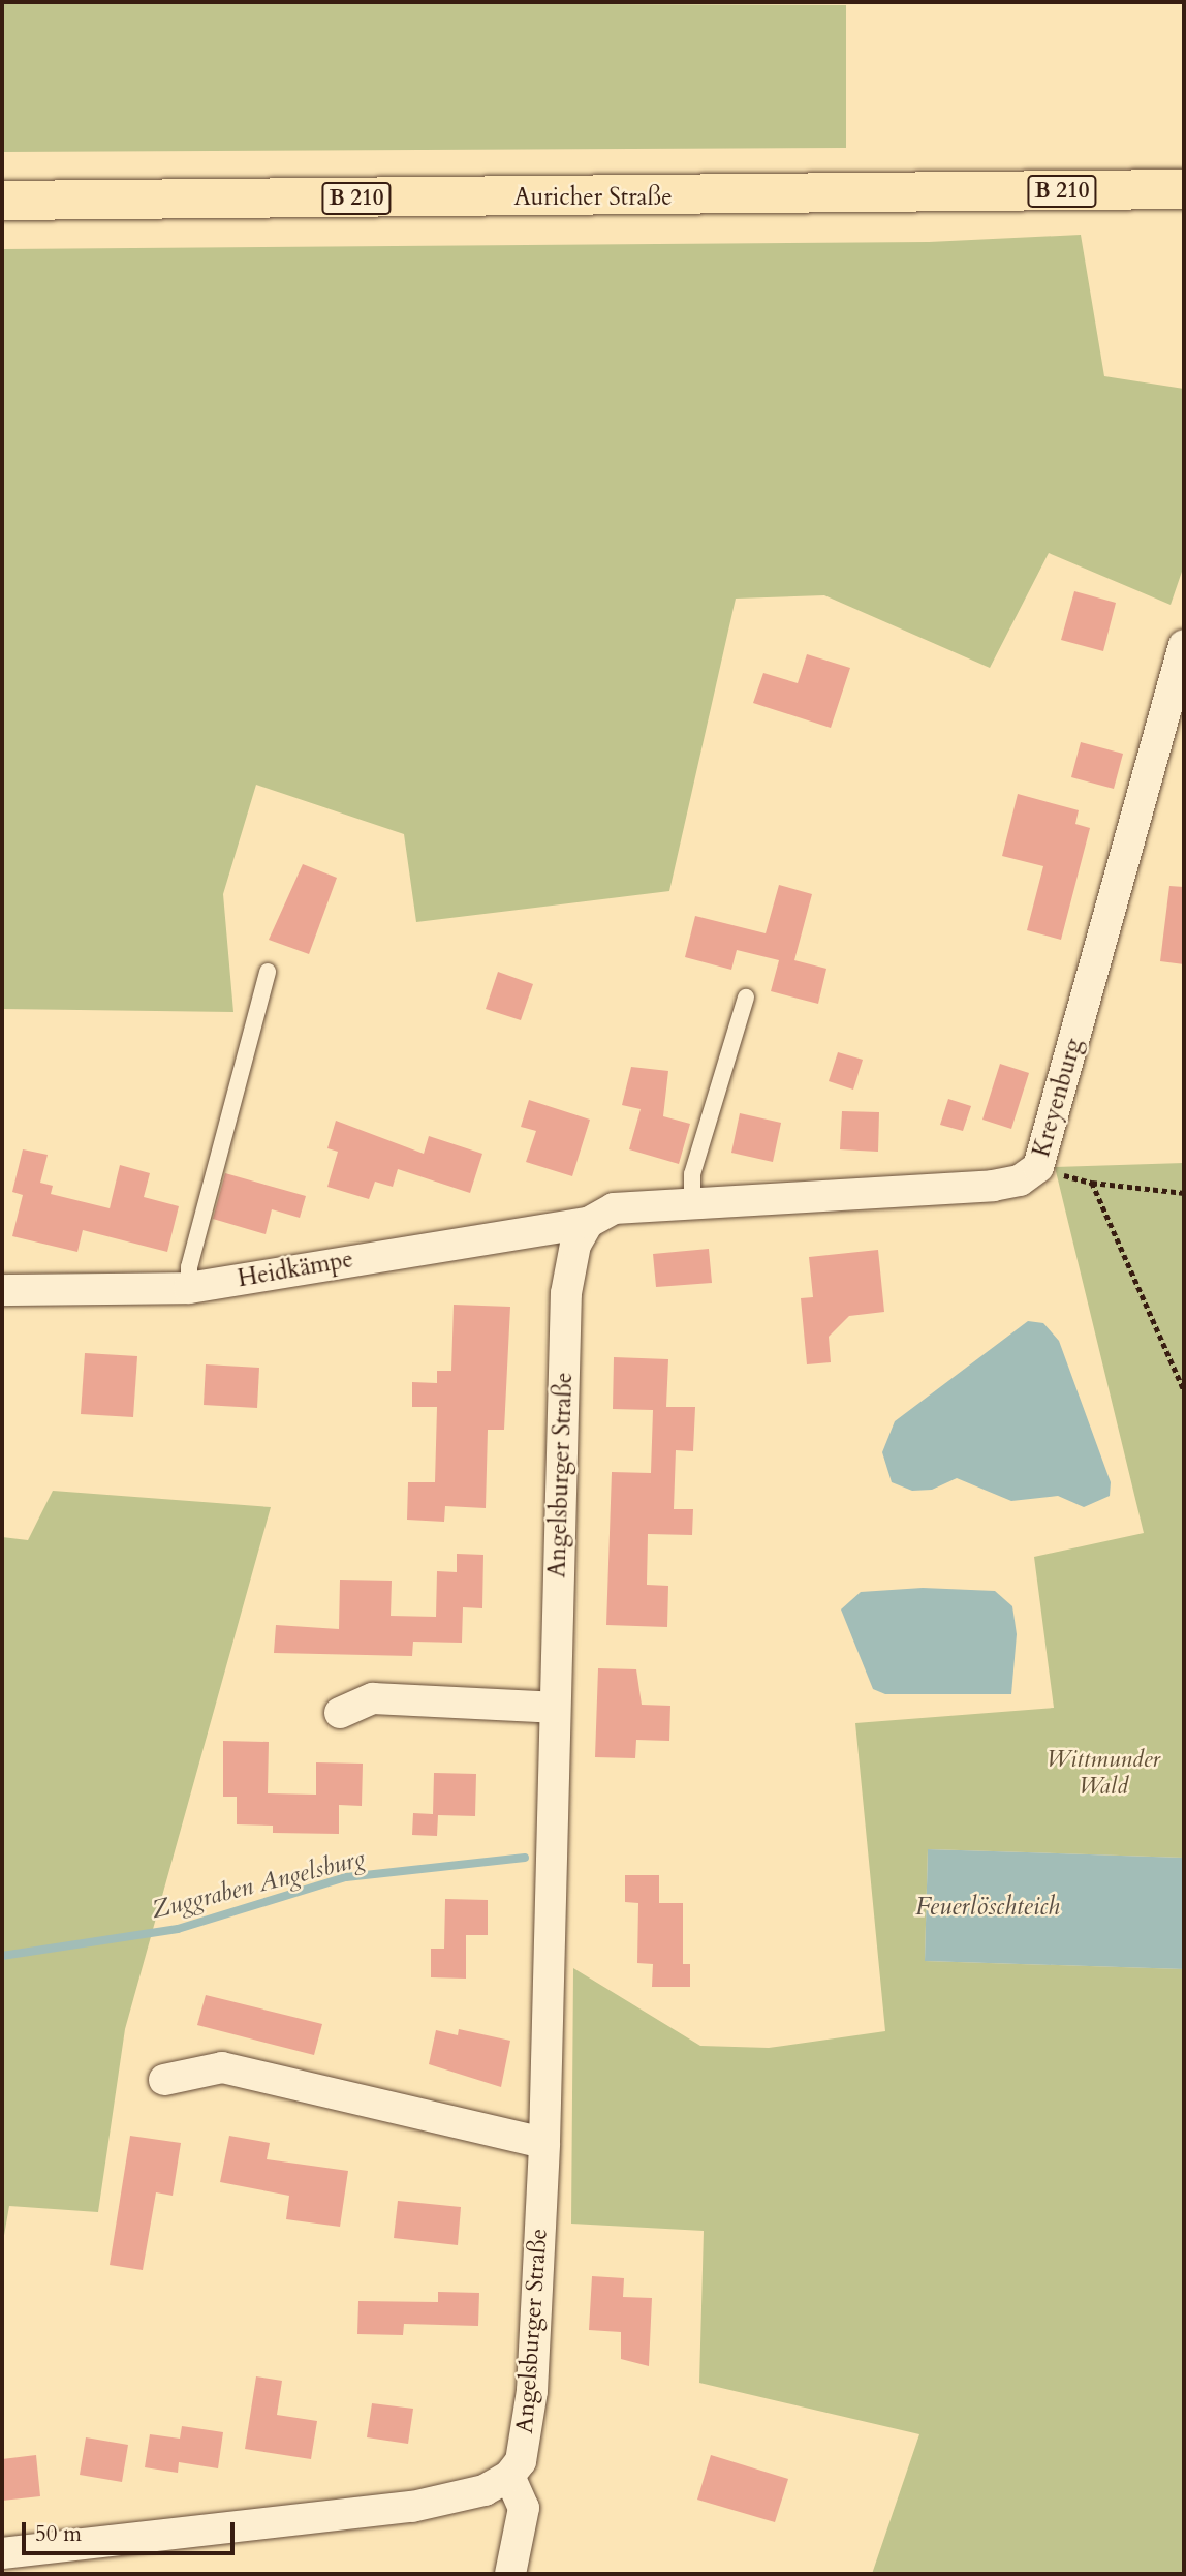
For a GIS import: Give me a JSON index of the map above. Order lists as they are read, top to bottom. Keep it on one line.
{"streets":{"main road":["B 210","Auricher Straße"],"street":["Kreyenburg","Heidkämpe","Angelsburger Straße"]},"crossings":[["Kreyenburg","Heidkämpe"],["Kreyenburg","Angelsburger Straße"],["Heidkämpe","Angelsburger Straße"]],"water":["Zuggraben Angelsburg","Feuerlöschteich"],"parks":["Wittmunder Wald"],"scale_bar":"50 m"}
